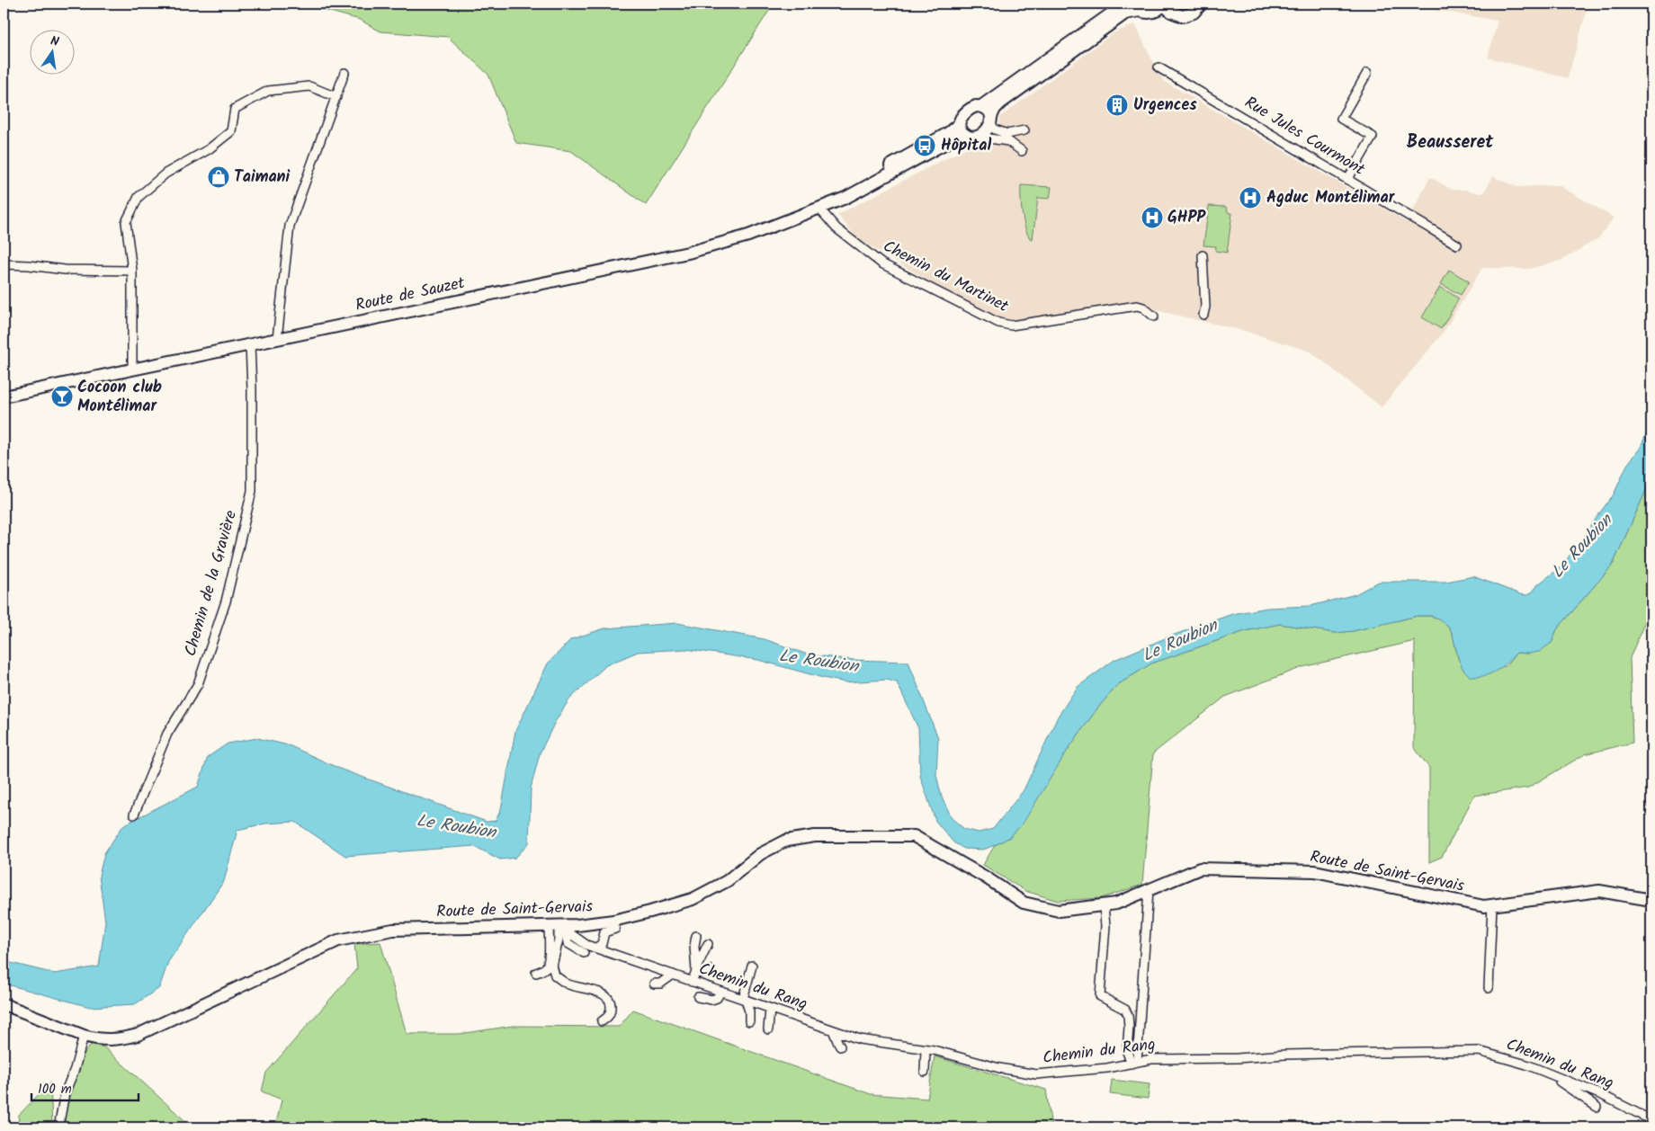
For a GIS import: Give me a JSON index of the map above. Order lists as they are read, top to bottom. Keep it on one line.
{"streets":{"street":["Rue Jules Courmont","Chemin du Martinet","Route de Sauzet","Chemin de la Gravière","Route de Saint-Gervais","Chemin du Rang"]},"crossings":[["Chemin du Martinet","Route de Sauzet"],["Route de Sauzet","Chemin de la Gravière"],["Route de Saint-Gervais","Chemin du Rang"]],"districts":["Beausseret"],"water":["Le Roubion"],"places":{"building":["Urgences"],"bus stop":["Hôpital"],"shop":["Taimani"],"hospital":["Agduc Montélimar","GHPP"],"bar":["Cocoon club Montélimar"]},"scale_bar":"100 m","north":"top"}
